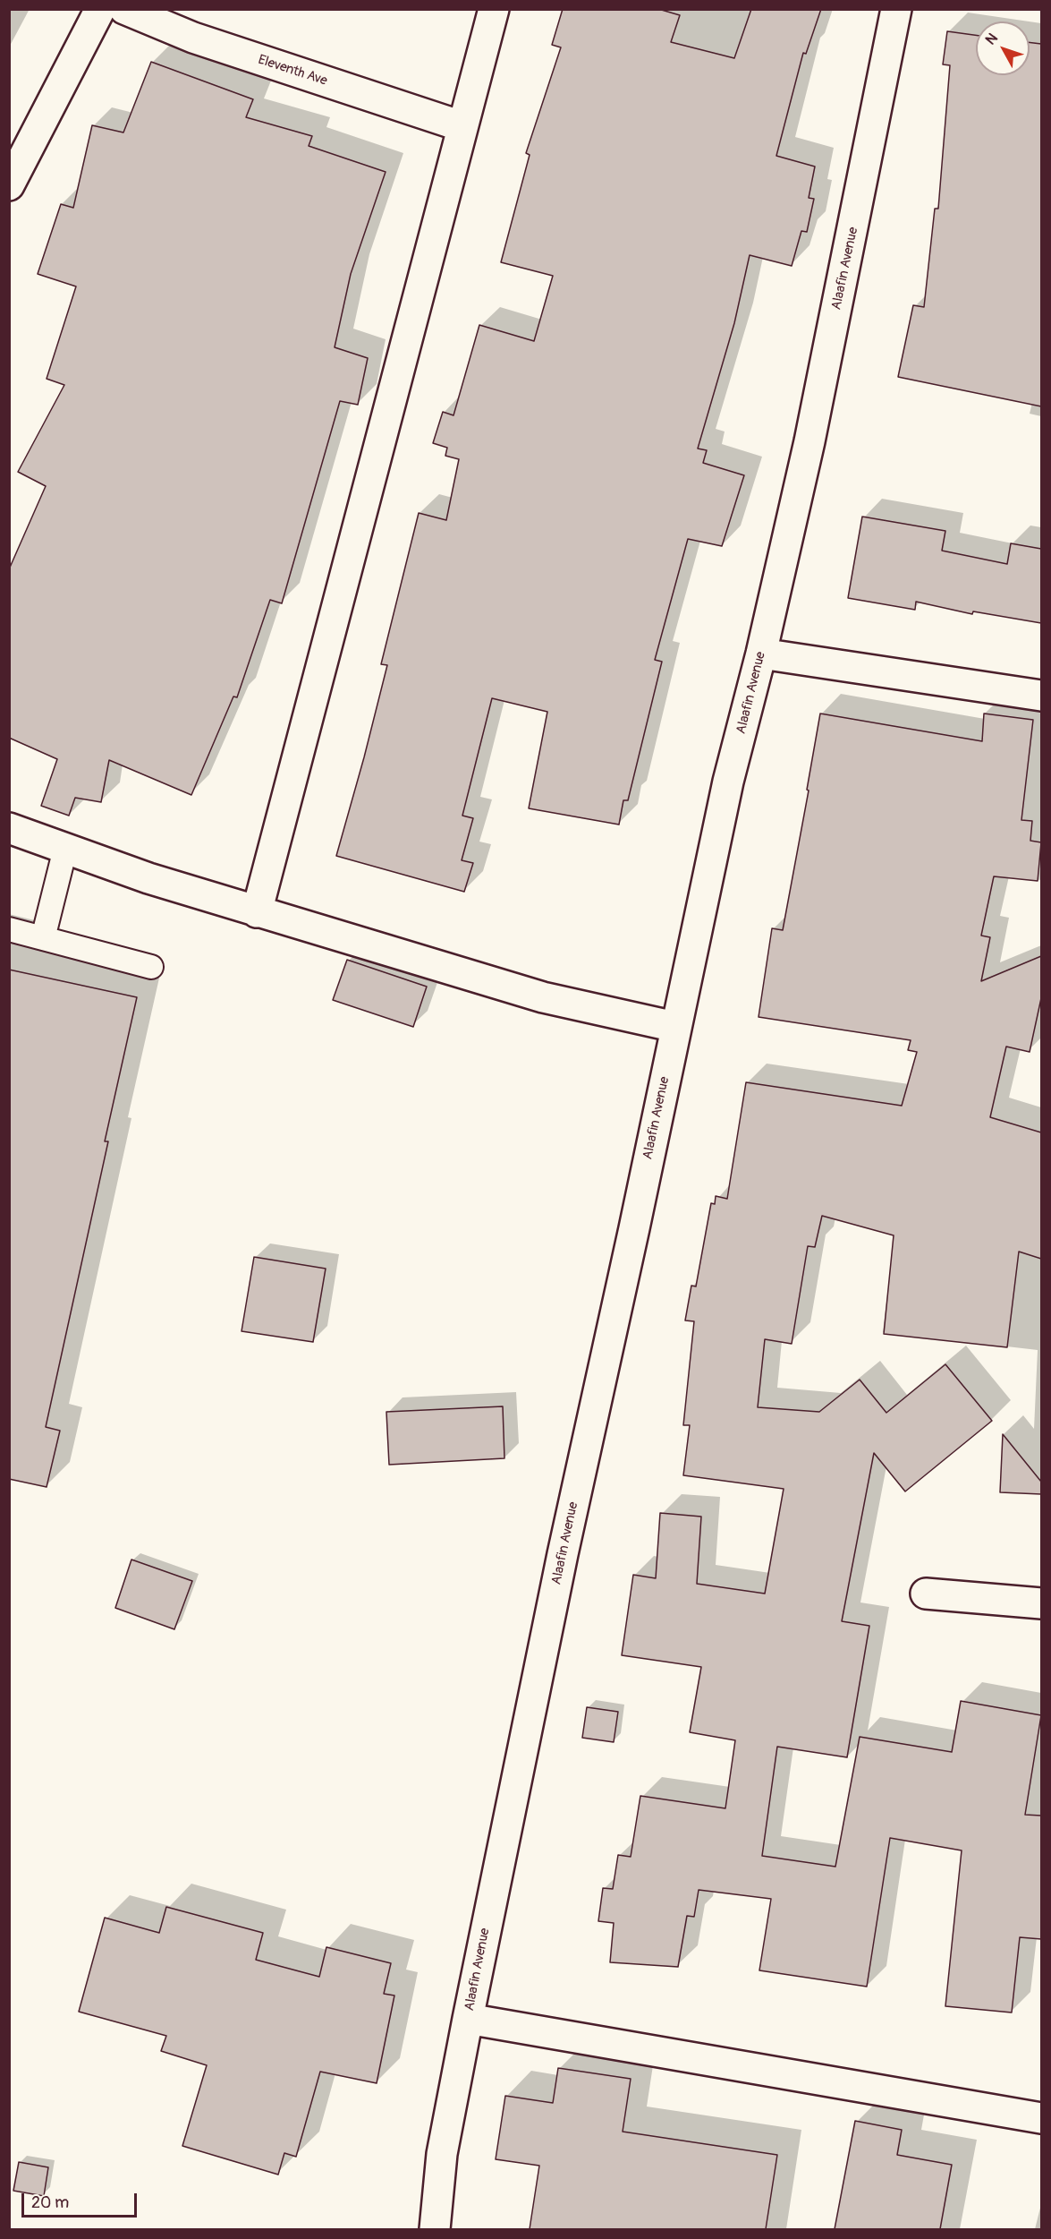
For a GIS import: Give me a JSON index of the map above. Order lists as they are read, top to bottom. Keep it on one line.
{"streets":{"street":["Eleventh Ave","Alaafin Avenue"]},"scale_bar":"20 m","north":"top left"}
